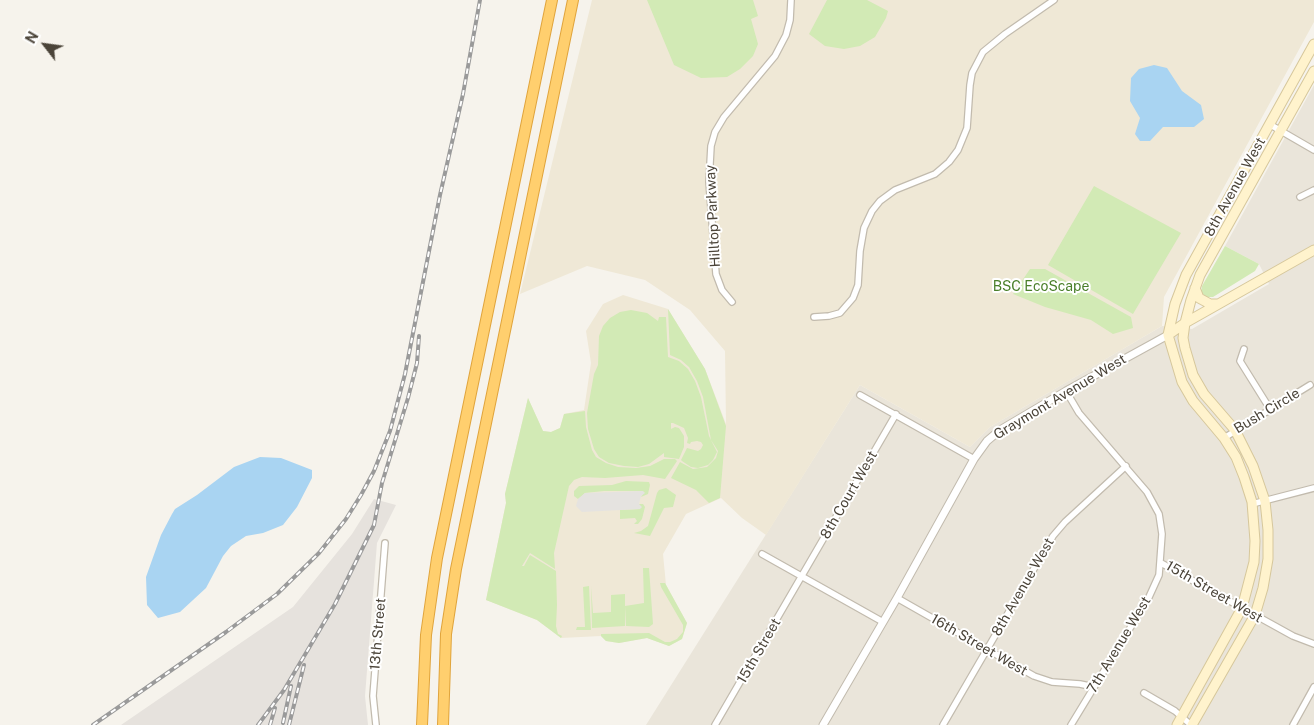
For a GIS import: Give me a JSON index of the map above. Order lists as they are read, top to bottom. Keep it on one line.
{"streets":{"main road":["8th Avenue West","Graymont Avenue West"],"street":["Hilltop Parkway","Bush Circle","8th Court West","15th Street West","13th Street","16th Street West","7th Avenue West","15th Street"]},"crossings":[["8th Avenue West","Graymont Avenue West"],["8th Avenue West","Bush Circle"],["8th Avenue West","15th Street West"],["8th Avenue West","16th Street West"],["Graymont Avenue West","15th Street West"],["Graymont Avenue West","16th Street West"],["8th Court West","15th Street"],["15th Street West","7th Avenue West"],["16th Street West","7th Avenue West"]],"parks":["BSC EcoScape"],"north":"top left"}
